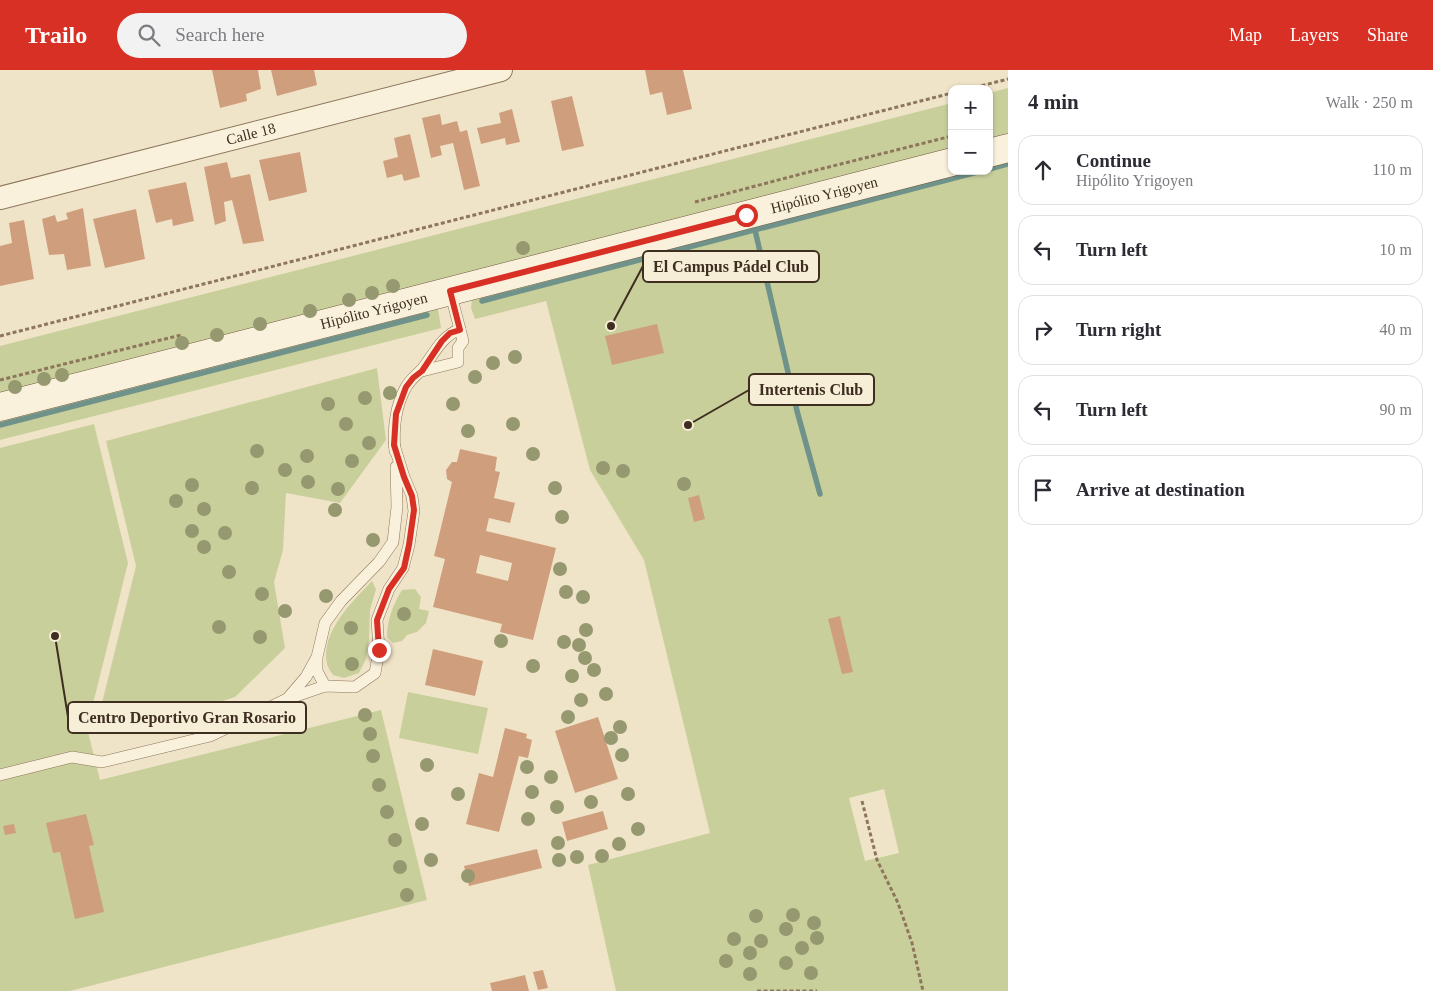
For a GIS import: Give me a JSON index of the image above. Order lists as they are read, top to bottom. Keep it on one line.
{"streets":{"main road":["Hipólito Yrigoyen"],"street":["Calle 18"]},"places":["El Campus Pádel Club","Intertenis Club","Centro Deportivo Gran Rosario"],"page":{"header":"Trailo","search":"Search here","nav":["Map","Layers","Share"],"heading":["4 min","Walk · 250 m"],"map_buttons":["+","−"],"list":[["Continue","Hipólito Yrigoyen","110 m"],["Turn left","10 m"],["Turn right","40 m"],["Turn left","90 m"],"Arrive at destination"]}}
